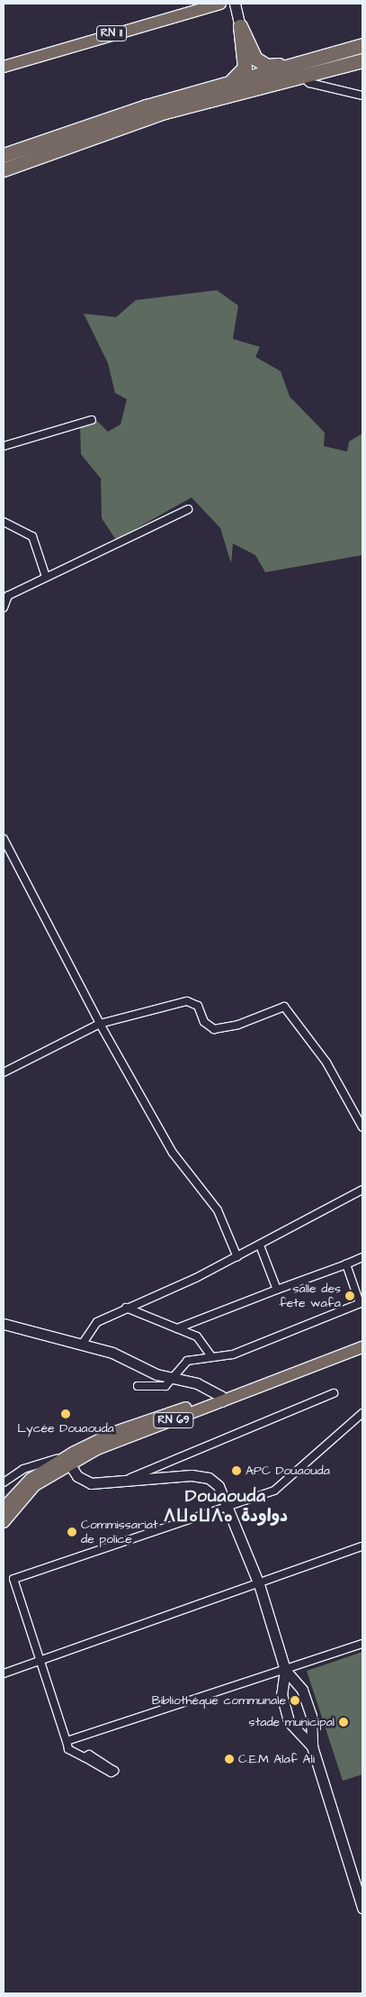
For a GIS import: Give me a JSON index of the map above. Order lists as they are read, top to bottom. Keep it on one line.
{"streets":{"main road":["RN 11","RN 69"]},"districts":["Douaouda ⴷⵡⴰⵡⴷⴰ دواودة"],"places":["salle des fete wafa","Lycée Douaouda","APC Douaouda","Commissariat de police","Bibliothèque communale","stade municipal","C.E.M Alaf Ali"]}
